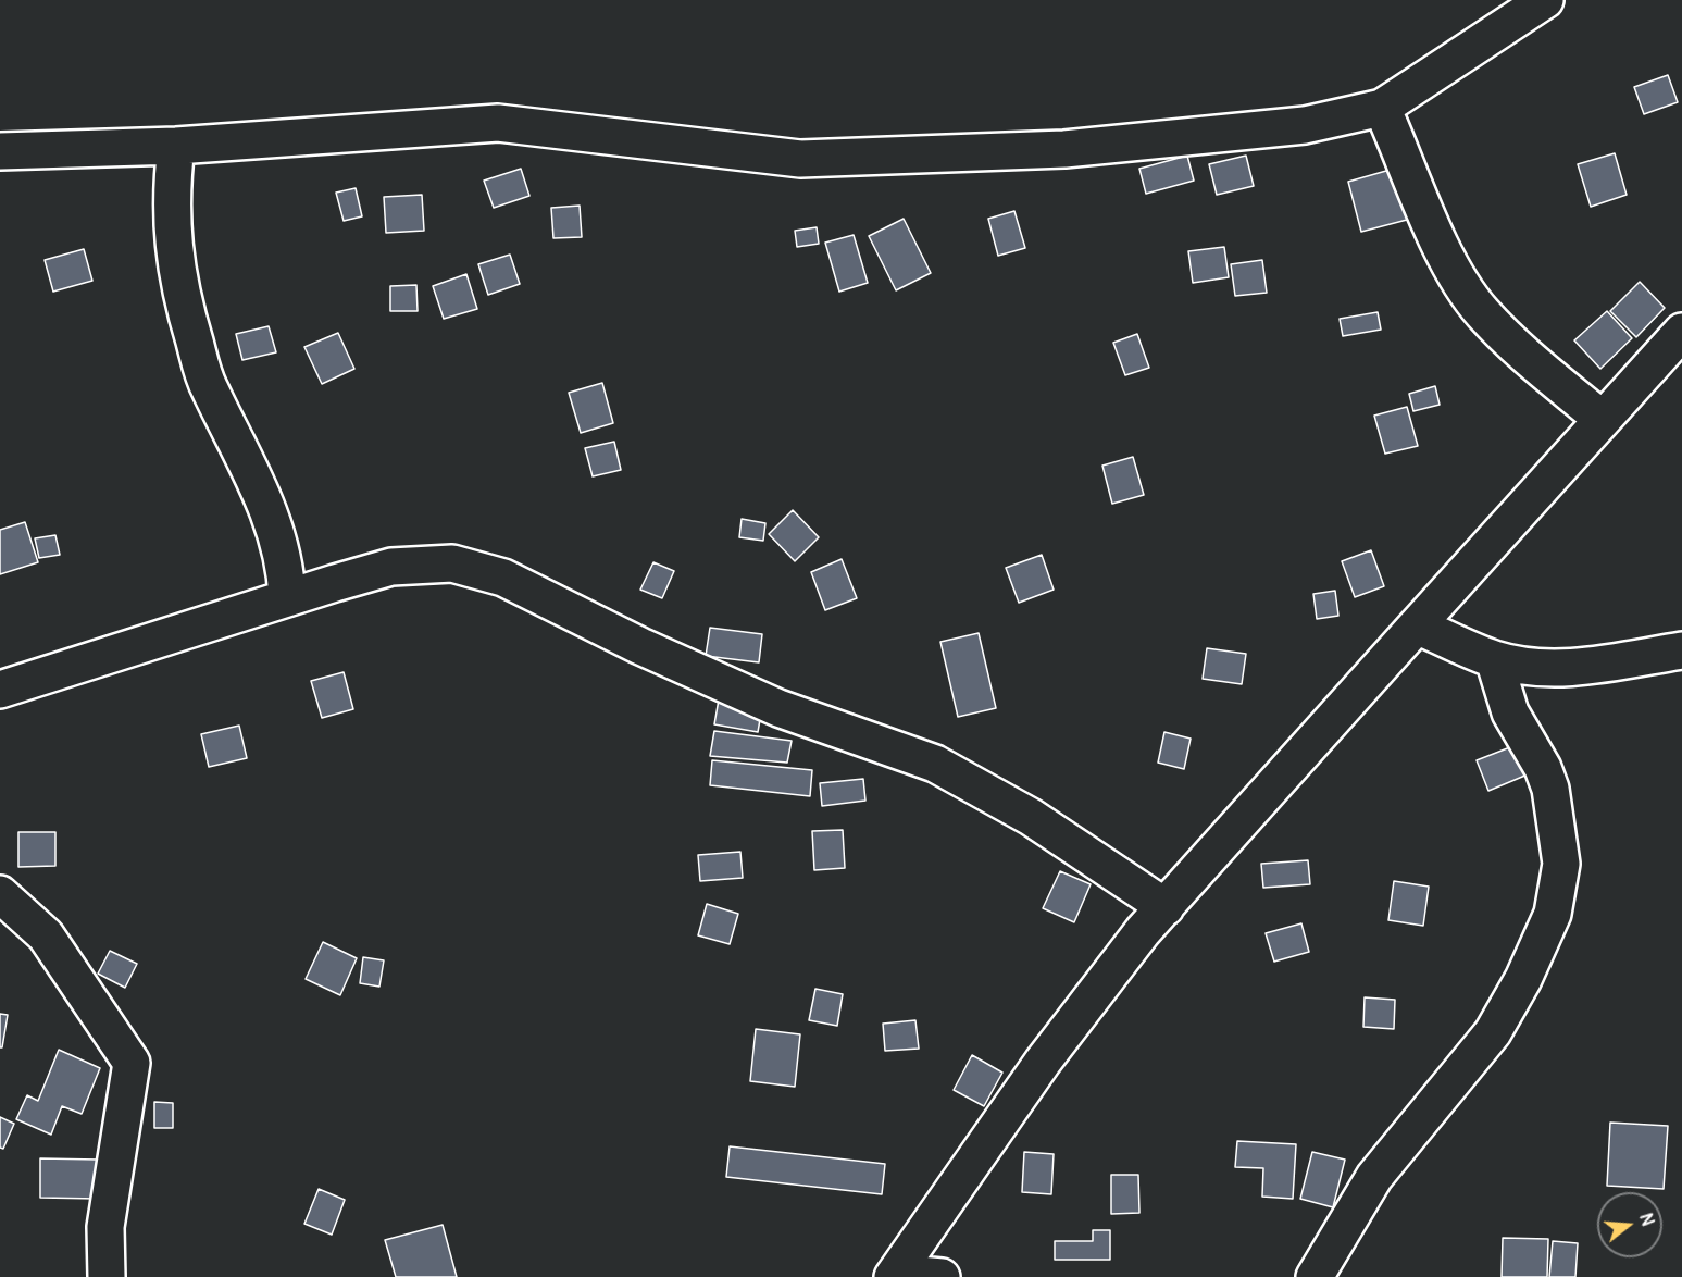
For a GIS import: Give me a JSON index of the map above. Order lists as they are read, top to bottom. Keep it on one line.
{"north":"right"}
